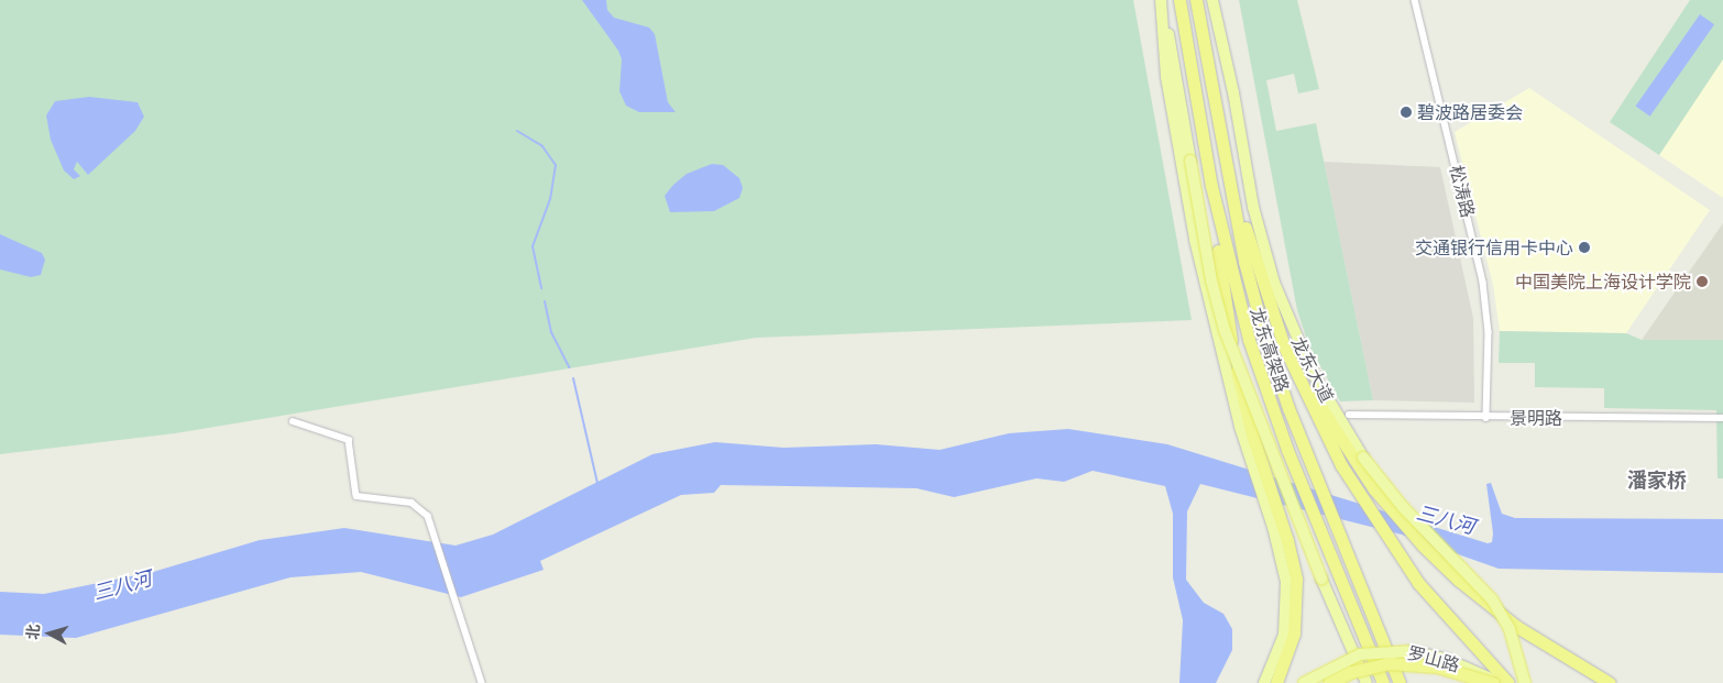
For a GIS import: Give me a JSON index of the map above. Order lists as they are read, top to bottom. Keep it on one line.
{"streets":{"highway":["龙东高架路"],"main road":["龙东大道","罗山路"],"street":["松涛路","景明路"]},"crossings":[["松涛路","景明路"]],"districts":["潘家桥"],"water":["三八河"],"places":["碧波路居委会","交通银行信用卡中心","中国美院上海设计学院"],"north":"left"}
